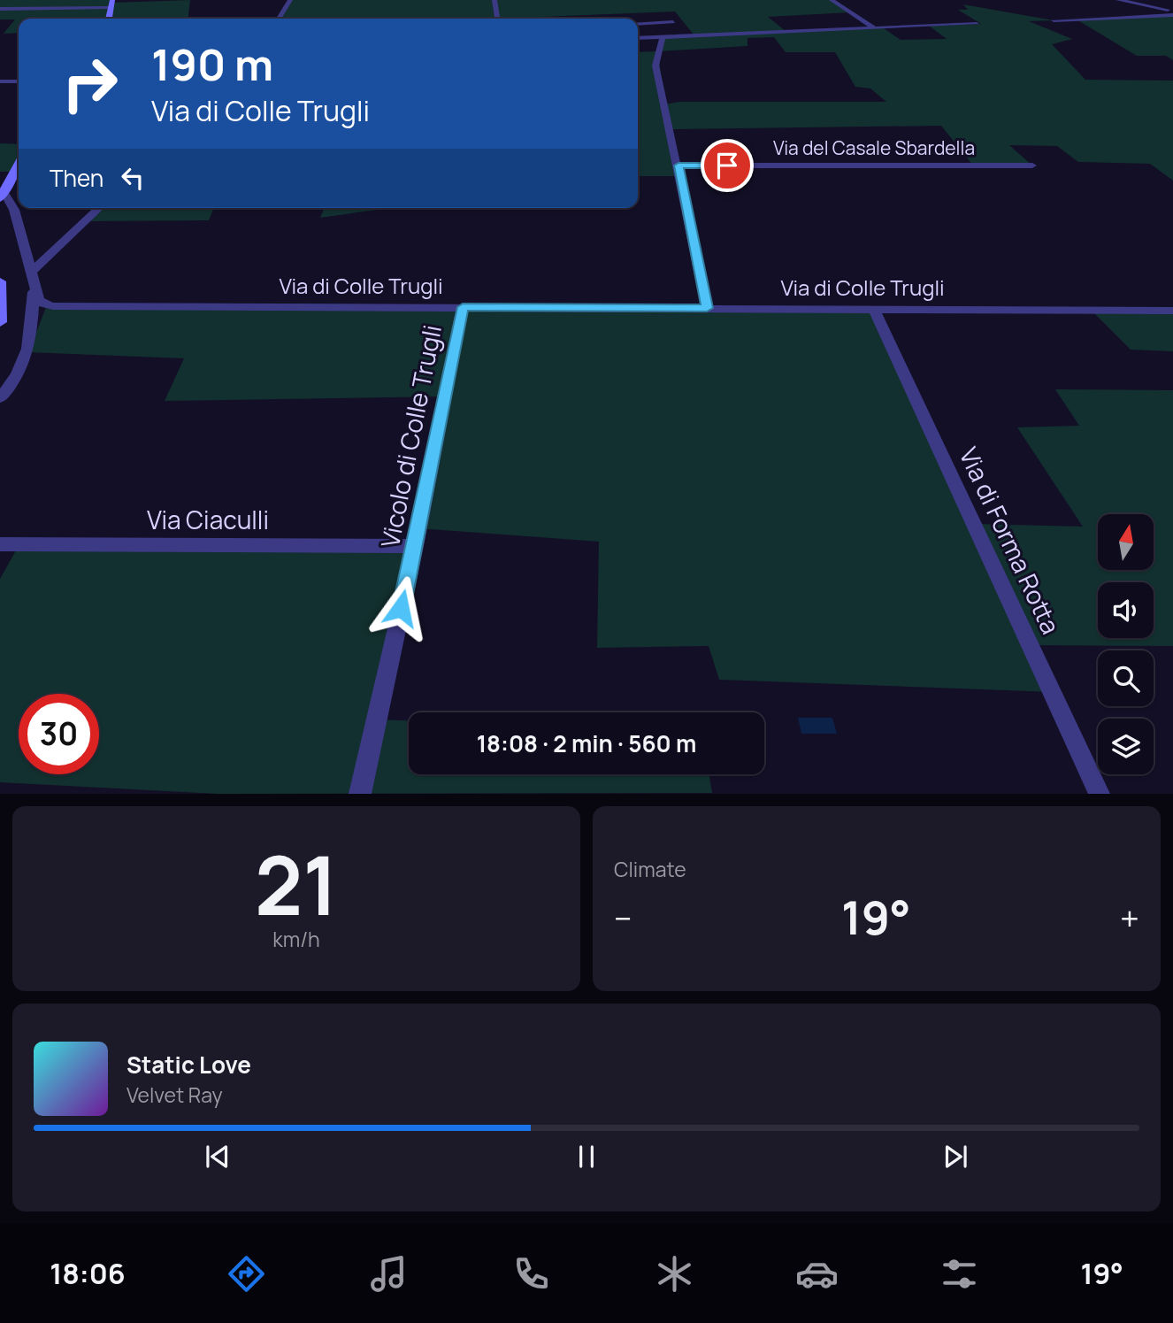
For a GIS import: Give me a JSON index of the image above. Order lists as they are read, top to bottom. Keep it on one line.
{"streets":{"street":["Via del Casale Sbardella","Via di Colle Trugli","Vicolo di Colle Trugli","Via Ciaculli","Via di Forma Rotta"]},"crossings":[["Via di Colle Trugli","Vicolo di Colle Trugli"],["Via di Colle Trugli","Via di Forma Rotta"],["Vicolo di Colle Trugli","Via Ciaculli"]],"north":"top","page":{"turn":["190 m","Via di Colle Trugli"],"then":"Then","limit":"30","trip":"18:08 · 2 min · 560 m","tile":[["21","km/h"],"Climate"],"heat":["−","19°","+"],"song":["Static Love","Velvet Ray"],"tabs":["18:06","19°"]}}
